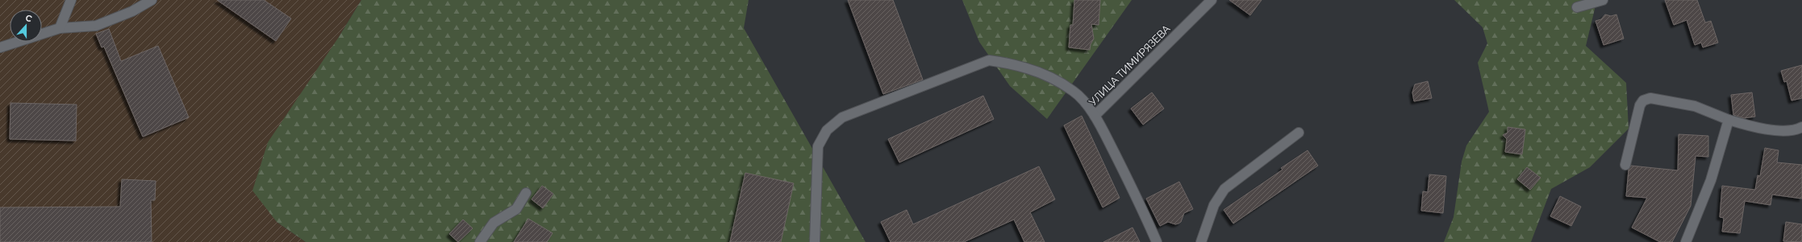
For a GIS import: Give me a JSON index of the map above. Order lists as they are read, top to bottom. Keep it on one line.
{"streets":{"street":["УЛИЦА ТИМИРЯЗЕВА"]},"north":"top"}
